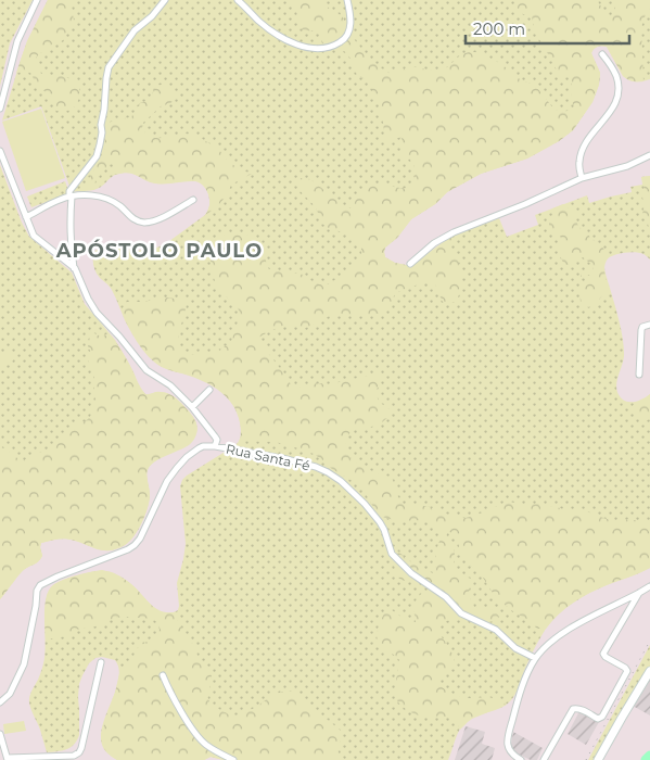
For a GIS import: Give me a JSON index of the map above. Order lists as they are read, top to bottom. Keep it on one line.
{"streets":{"street":["Rua Santa Fé"]},"districts":["APÓSTOLO PAULO"],"scale_bar":"200 m"}
